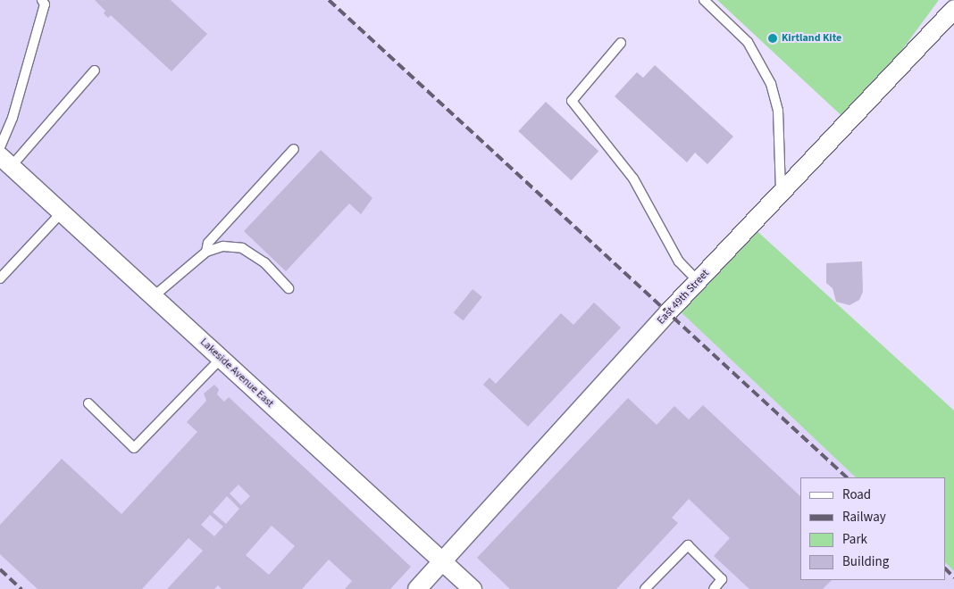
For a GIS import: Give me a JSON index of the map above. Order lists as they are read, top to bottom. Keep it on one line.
{"streets":{"street":["East 49th Street","Lakeside Avenue East"]},"crossings":[["East 49th Street","Lakeside Avenue East"]],"places":["Kirtland Kite"],"legend":["Road","Railway","Park","Building"]}
